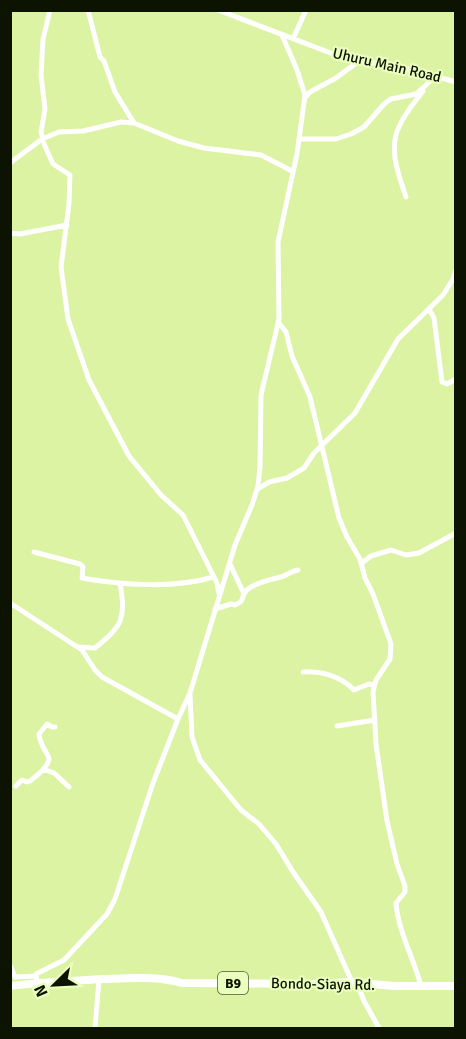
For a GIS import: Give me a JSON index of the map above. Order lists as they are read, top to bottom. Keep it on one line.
{"streets":{"highway":["B9","Bondo-Siaya Rd."],"street":["Uhuru Main Road"]},"north":"bottom left"}
